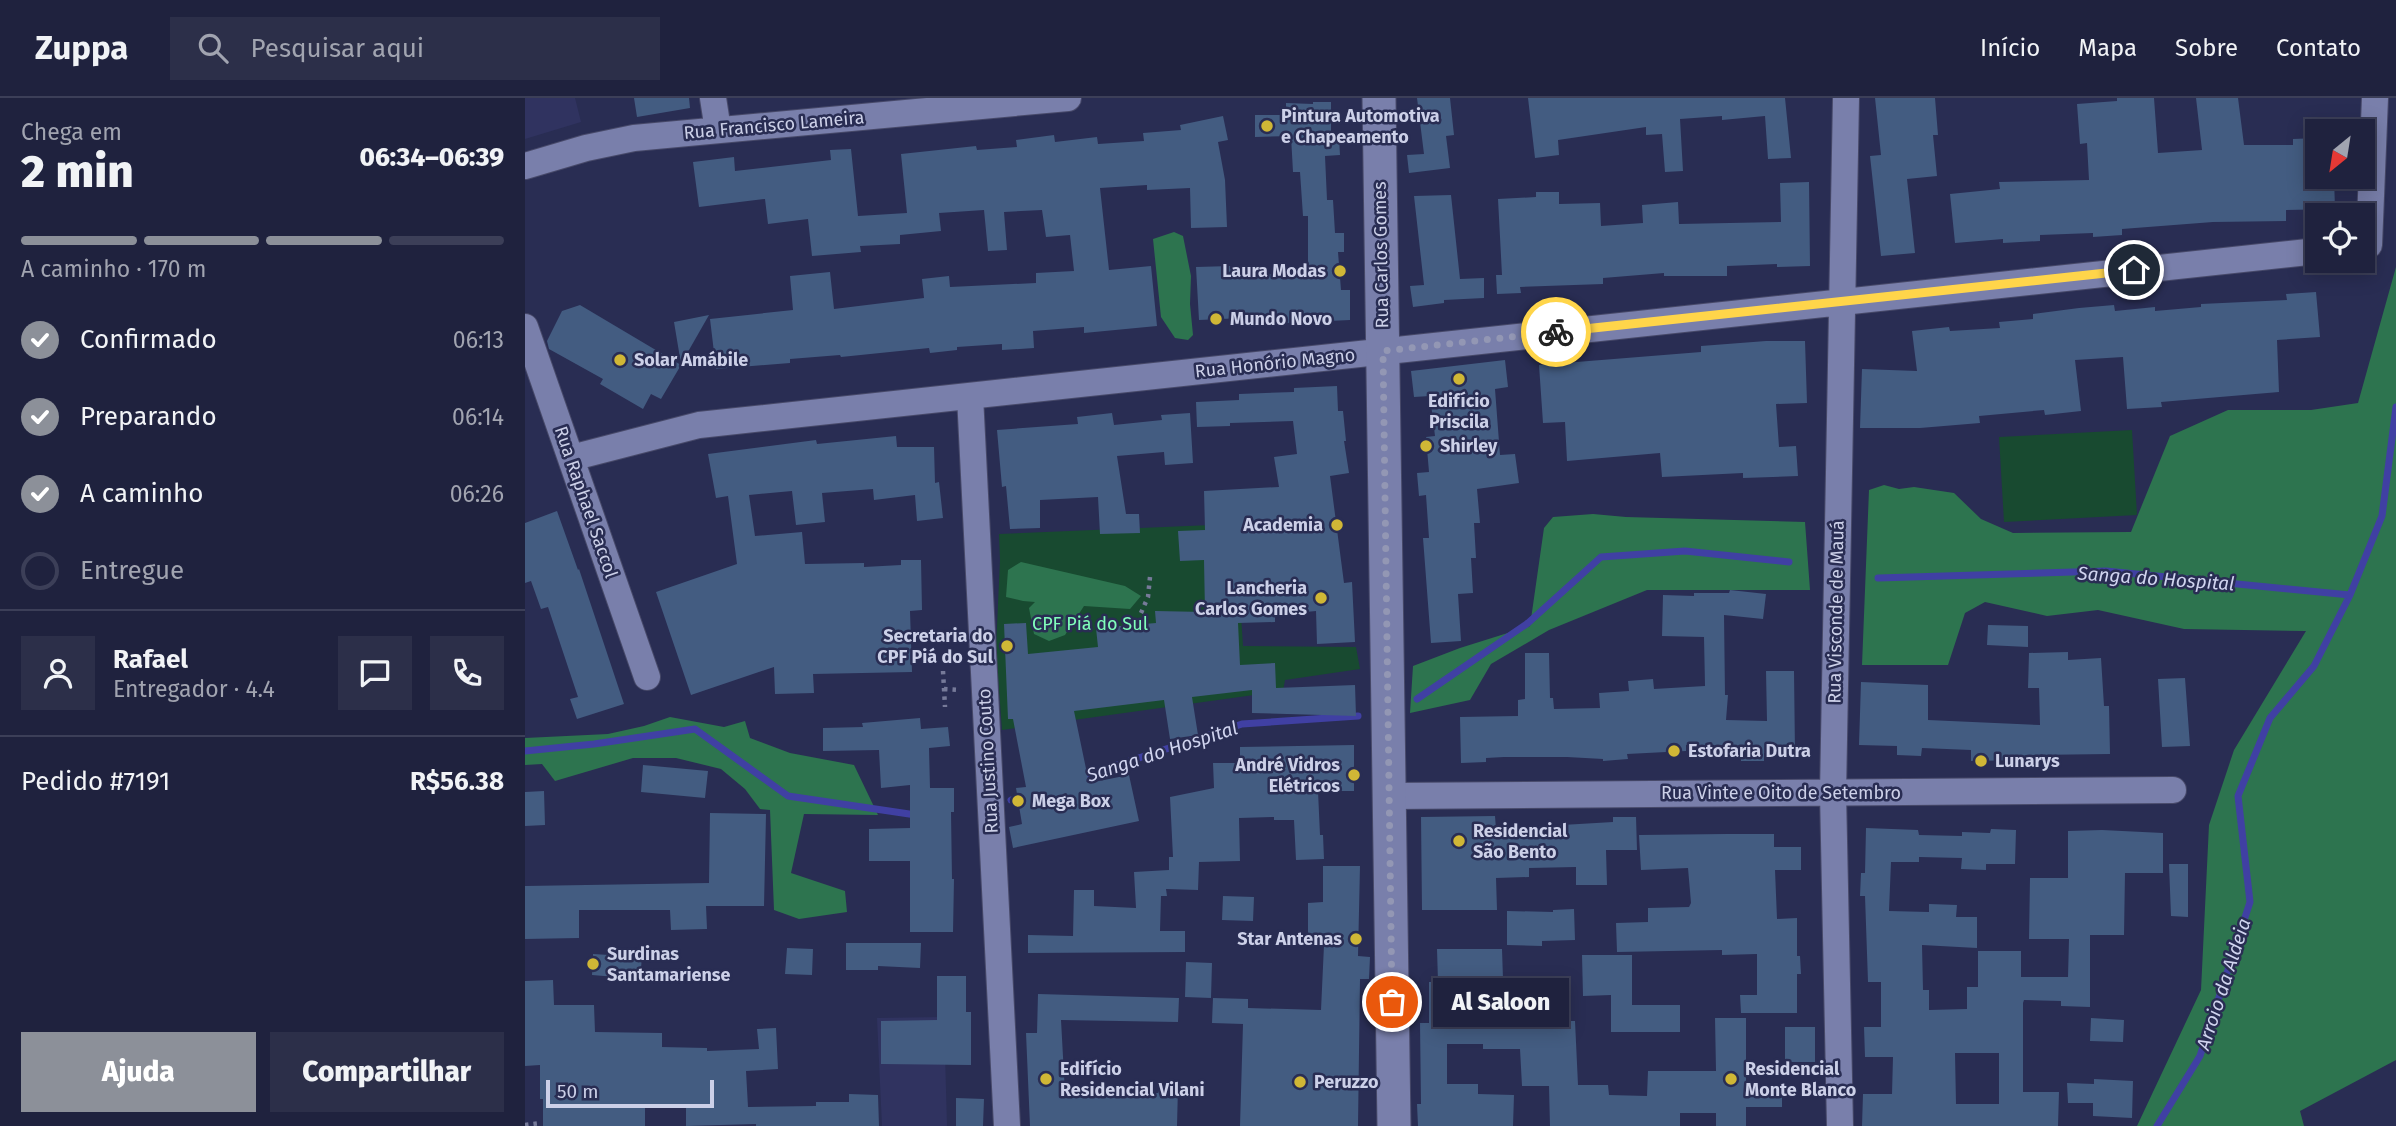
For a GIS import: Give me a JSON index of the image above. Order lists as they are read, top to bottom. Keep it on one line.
{"streets":{"street":["Rua Francisco Lameira","Rua Carlos Gomes","Rua Honório Magno","Rua Raphael Saccol","Rua Visconde de Mauá","Rua Justino Couto","Rua Vinte e Oito de Setembro"]},"crossings":[["Rua Carlos Gomes","Rua Honório Magno"],["Rua Carlos Gomes","Rua Vinte e Oito de Setembro"],["Rua Honório Magno","Rua Raphael Saccol"],["Rua Honório Magno","Rua Visconde de Mauá"],["Rua Honório Magno","Rua Justino Couto"],["Rua Visconde de Mauá","Rua Vinte e Oito de Setembro"]],"water":["Sanga do Hospital","Arroio da Aldeia"],"parks":["CPF Piá do Sul"],"places":["Pintura Automotiva e Chapeamento","Laura Modas","Mundo Novo","Solar Amábile","Edifício Priscila","Shirley","Academia","Lancheria Carlos Gomes","Secretaria do CPF Piá do Sul","Estofaria Dutra","Lunarys","André Vidros Elétricos","Mega Box","Residencial São Bento","Star Antenas","Surdinas Santamariense","Al Saloon","Edifício Residencial Vilani","Residencial Monte Blanco","Peruzzo"],"scale_bar":"50 m","north":"bottom left","page":{"header":"Zuppa","search":"Pesquisar aqui","nav":["Início","Mapa","Sobre","Contato"],"heading":["2 min","Chega em","06:34–06:39"],"panel":["Rafael","Entregador · 4.4","Pedido #7191","R$56.38"],"bar":"A caminho · 170 m","list":[["Confirmado","06:13"],["Preparando","06:14"],["A caminho","06:26"],"Entregue"],"bubble":"Al Saloon","buttons":["Ajuda","Compartilhar"],"scale":"50 m"}}
